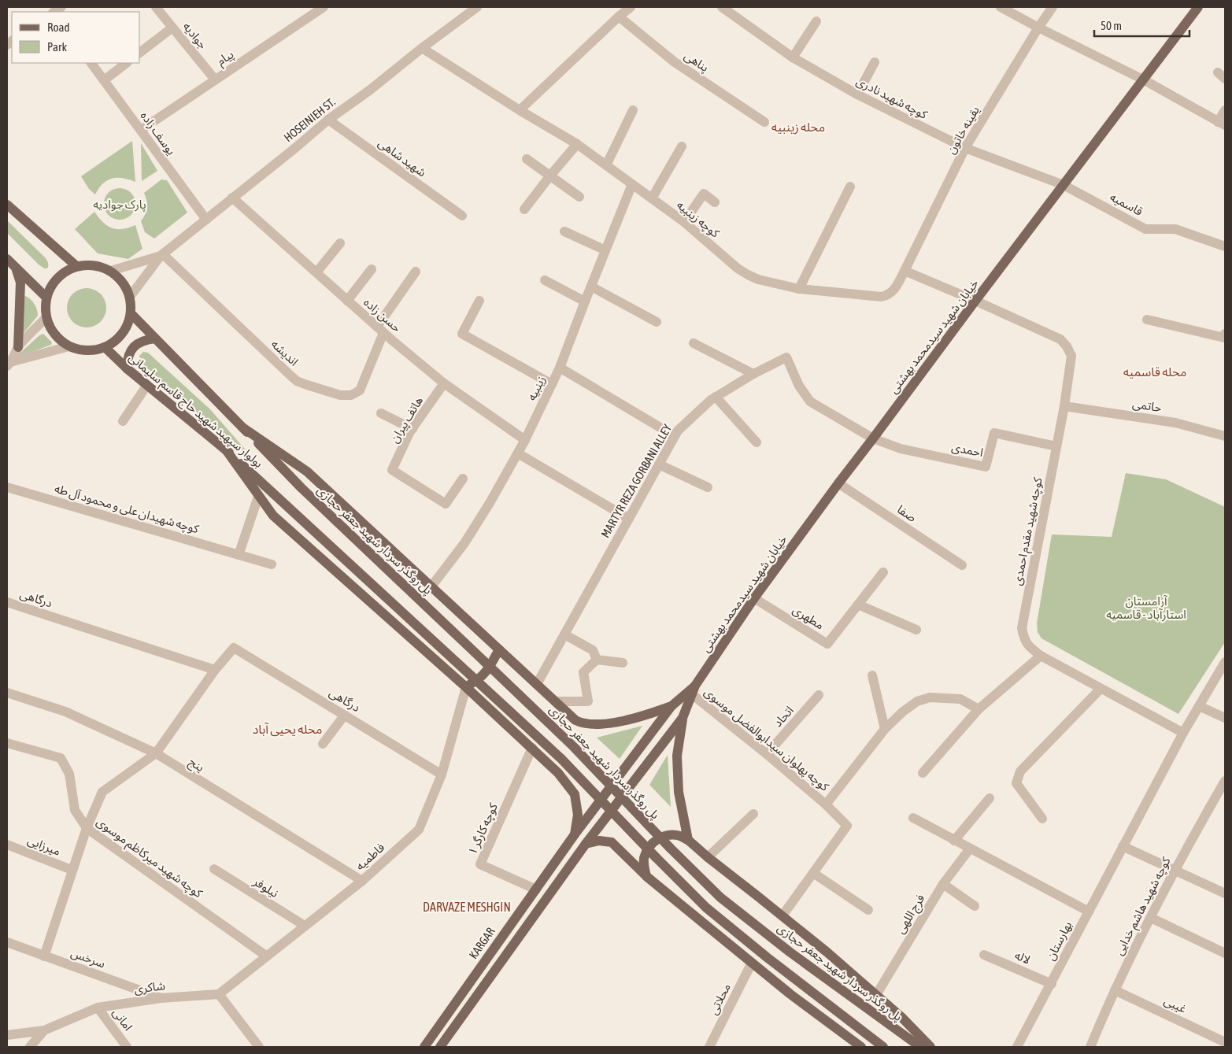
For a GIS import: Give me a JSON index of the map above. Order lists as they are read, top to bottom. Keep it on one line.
{"streets":{"main road":["خیابان شهید سیدمحمد بهشتی","بولوار سپهبد شهید حاج قاسم سلیمانی","پل روگذر سردار شهید جعفر حجازی","KARGAR"],"street":["جوادیه","پیام","پناهی","کوچه شهید نادری","HOSEINIEH ST.","یقینه خاتون","یوسف زاده","شهید شاهی","قاسمیه","کوچه زینبیه","حسن زاده","اندیشه","زینبیه","حاتمی","هاتف پیران","احمدی","MARTYR REZA GORBANI ALLEY","کوچه شهیدان علی و محمود آل طه","صفا","کوچه شهید مقدم احمدی","درگاهی","مطهری","اتحاد","کوچه پهلوان سیدابوالفضل موسوی","ینج","کوچه کارگر ۱","میرزایی","فاطمیه","کوچه شهید میرکاظم موسوی","نیلوفر","کوچه شهید هاشم خدایی","فرج اللهی","بهارستان","لاله","سرخس","شاکری","محلاتی","غیبی","امانی"]},"crossings":[["جوادیه","پیام"],["پیام","یوسف زاده"],["کوچه شهید نادری","یقینه خاتون"],["کوچه شهید نادری","قاسمیه"],["کوچه شهید نادری","خیابان شهید سیدمحمد بهشتی"],["HOSEINIEH ST.","یوسف زاده"],["HOSEINIEH ST.","شهید شاهی"],["HOSEINIEH ST.","کوچه زینبیه"],["HOSEINIEH ST.","حسن زاده"],["HOSEINIEH ST.","اندیشه"],["یقینه خاتون","کوچه زینبیه"],["قاسمیه","خیابان شهید سیدمحمد بهشتی"],["کوچه زینبیه","زینبیه"],["حسن زاده","اندیشه"],["حسن زاده","زینبیه"],["حسن زاده","هاتف پیران"],["خیابان شهید سیدمحمد بهشتی","احمدی"],["خیابان شهید سیدمحمد بهشتی","MARTYR REZA GORBANI ALLEY"],["خیابان شهید سیدمحمد بهشتی","صفا"],["خیابان شهید سیدمحمد بهشتی","کوچه شهید مقدم احمدی"],["خیابان شهید سیدمحمد بهشتی","مطهری"],["خیابان شهید سیدمحمد بهشتی","کوچه پهلوان سیدابوالفضل موسوی"],["خیابان شهید سیدمحمد بهشتی","KARGAR"],["حاتمی","کوچه شهید مقدم احمدی"],["بولوار سپهبد شهید حاج قاسم سلیمانی","پل روگذر سردار شهید جعفر حجازی"],["احمدی","MARTYR REZA GORBANI ALLEY"],["احمدی","کوچه شهید مقدم احمدی"],["کوچه شهید مقدم احمدی","بهارستان"],["درگاهی","فاطمیه"],["اتحاد","کوچه پهلوان سیدابوالفضل موسوی"],["ینج","فاطمیه"],["کوچه کارگر ۱","KARGAR"],["فاطمیه","کوچه شهید میرکاظم موسوی"],["فاطمیه","نیلوفر"],["فاطمیه","شاکری"],["کوچه شهید هاشم خدایی","غیبی"],["بهارستان","لاله"],["سرخس","شاکری"],["شاکری","امانی"]],"districts":["محله زینبیه","محله قاسمیه","محله یحیی آباد","DARVAZE MESHGIN"],"parks":["پارک جوادیه","آرامستان استارآباد - قاسمیه"],"legend":["Road","Park"],"scale_bar":"50 m"}
